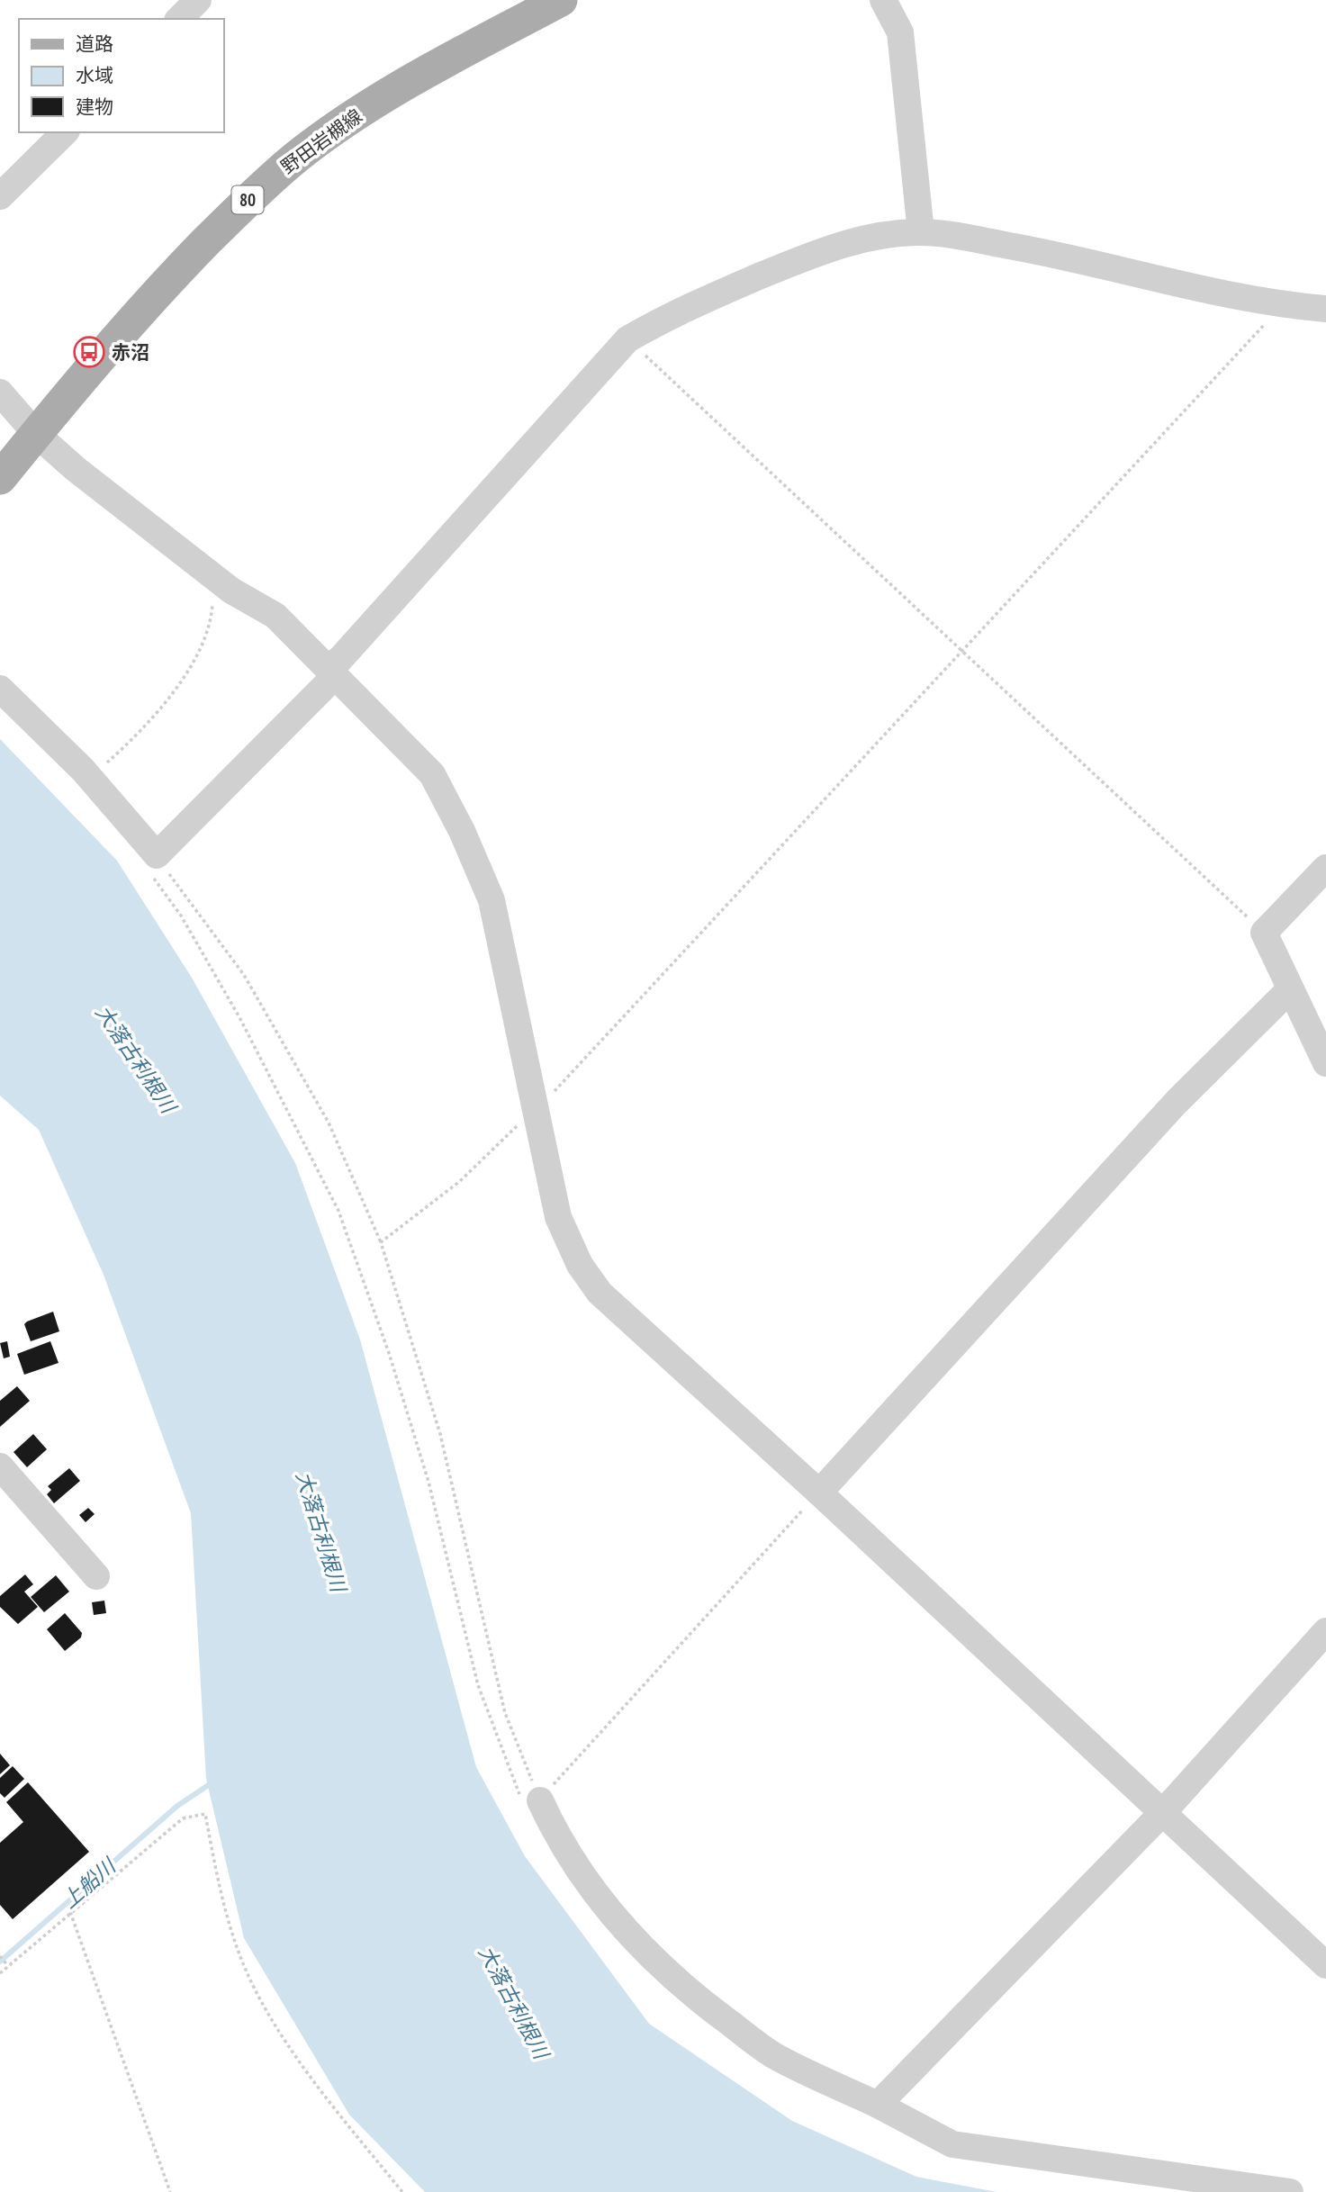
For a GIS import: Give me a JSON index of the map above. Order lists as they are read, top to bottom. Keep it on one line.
{"streets":{"main road":["野田岩槻線","80"]},"water":["大落古利根川","上船川"],"places":{"bus stop":["赤沼"]},"legend":["道路","水域","建物"]}
